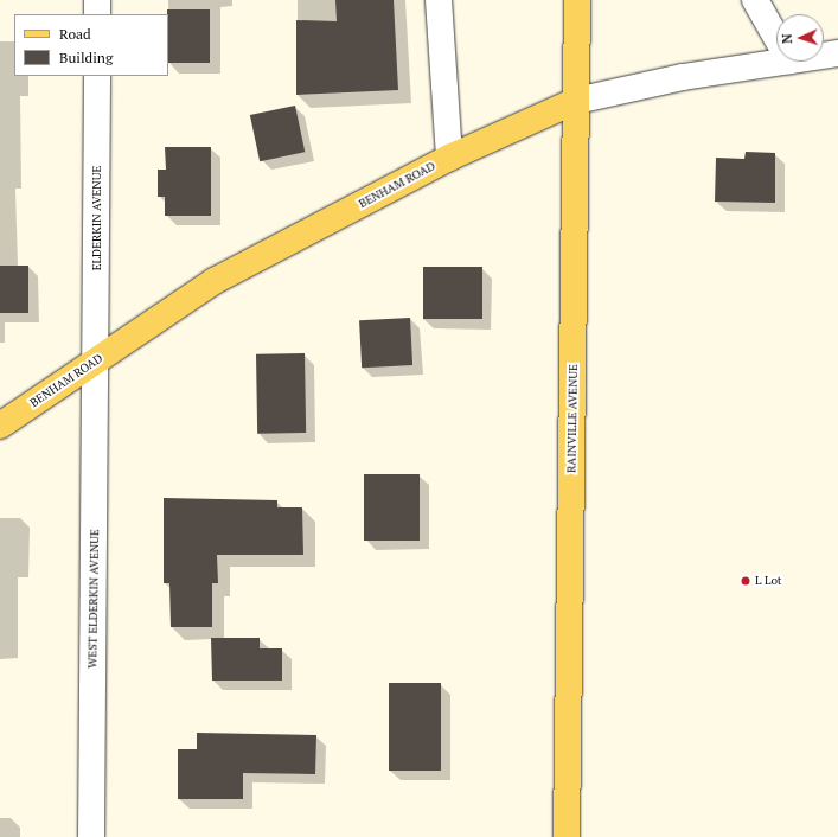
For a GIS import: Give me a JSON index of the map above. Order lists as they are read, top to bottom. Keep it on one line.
{"streets":{"main road":["BENHAM ROAD","RAINVILLE AVENUE"],"street":["ELDERKIN AVENUE","WEST ELDERKIN AVENUE"]},"crossings":[["BENHAM ROAD","ELDERKIN AVENUE"],["BENHAM ROAD","RAINVILLE AVENUE"],["BENHAM ROAD","WEST ELDERKIN AVENUE"],["ELDERKIN AVENUE","WEST ELDERKIN AVENUE"]],"places":["L Lot"],"legend":["Road","Building"],"north":"left"}
